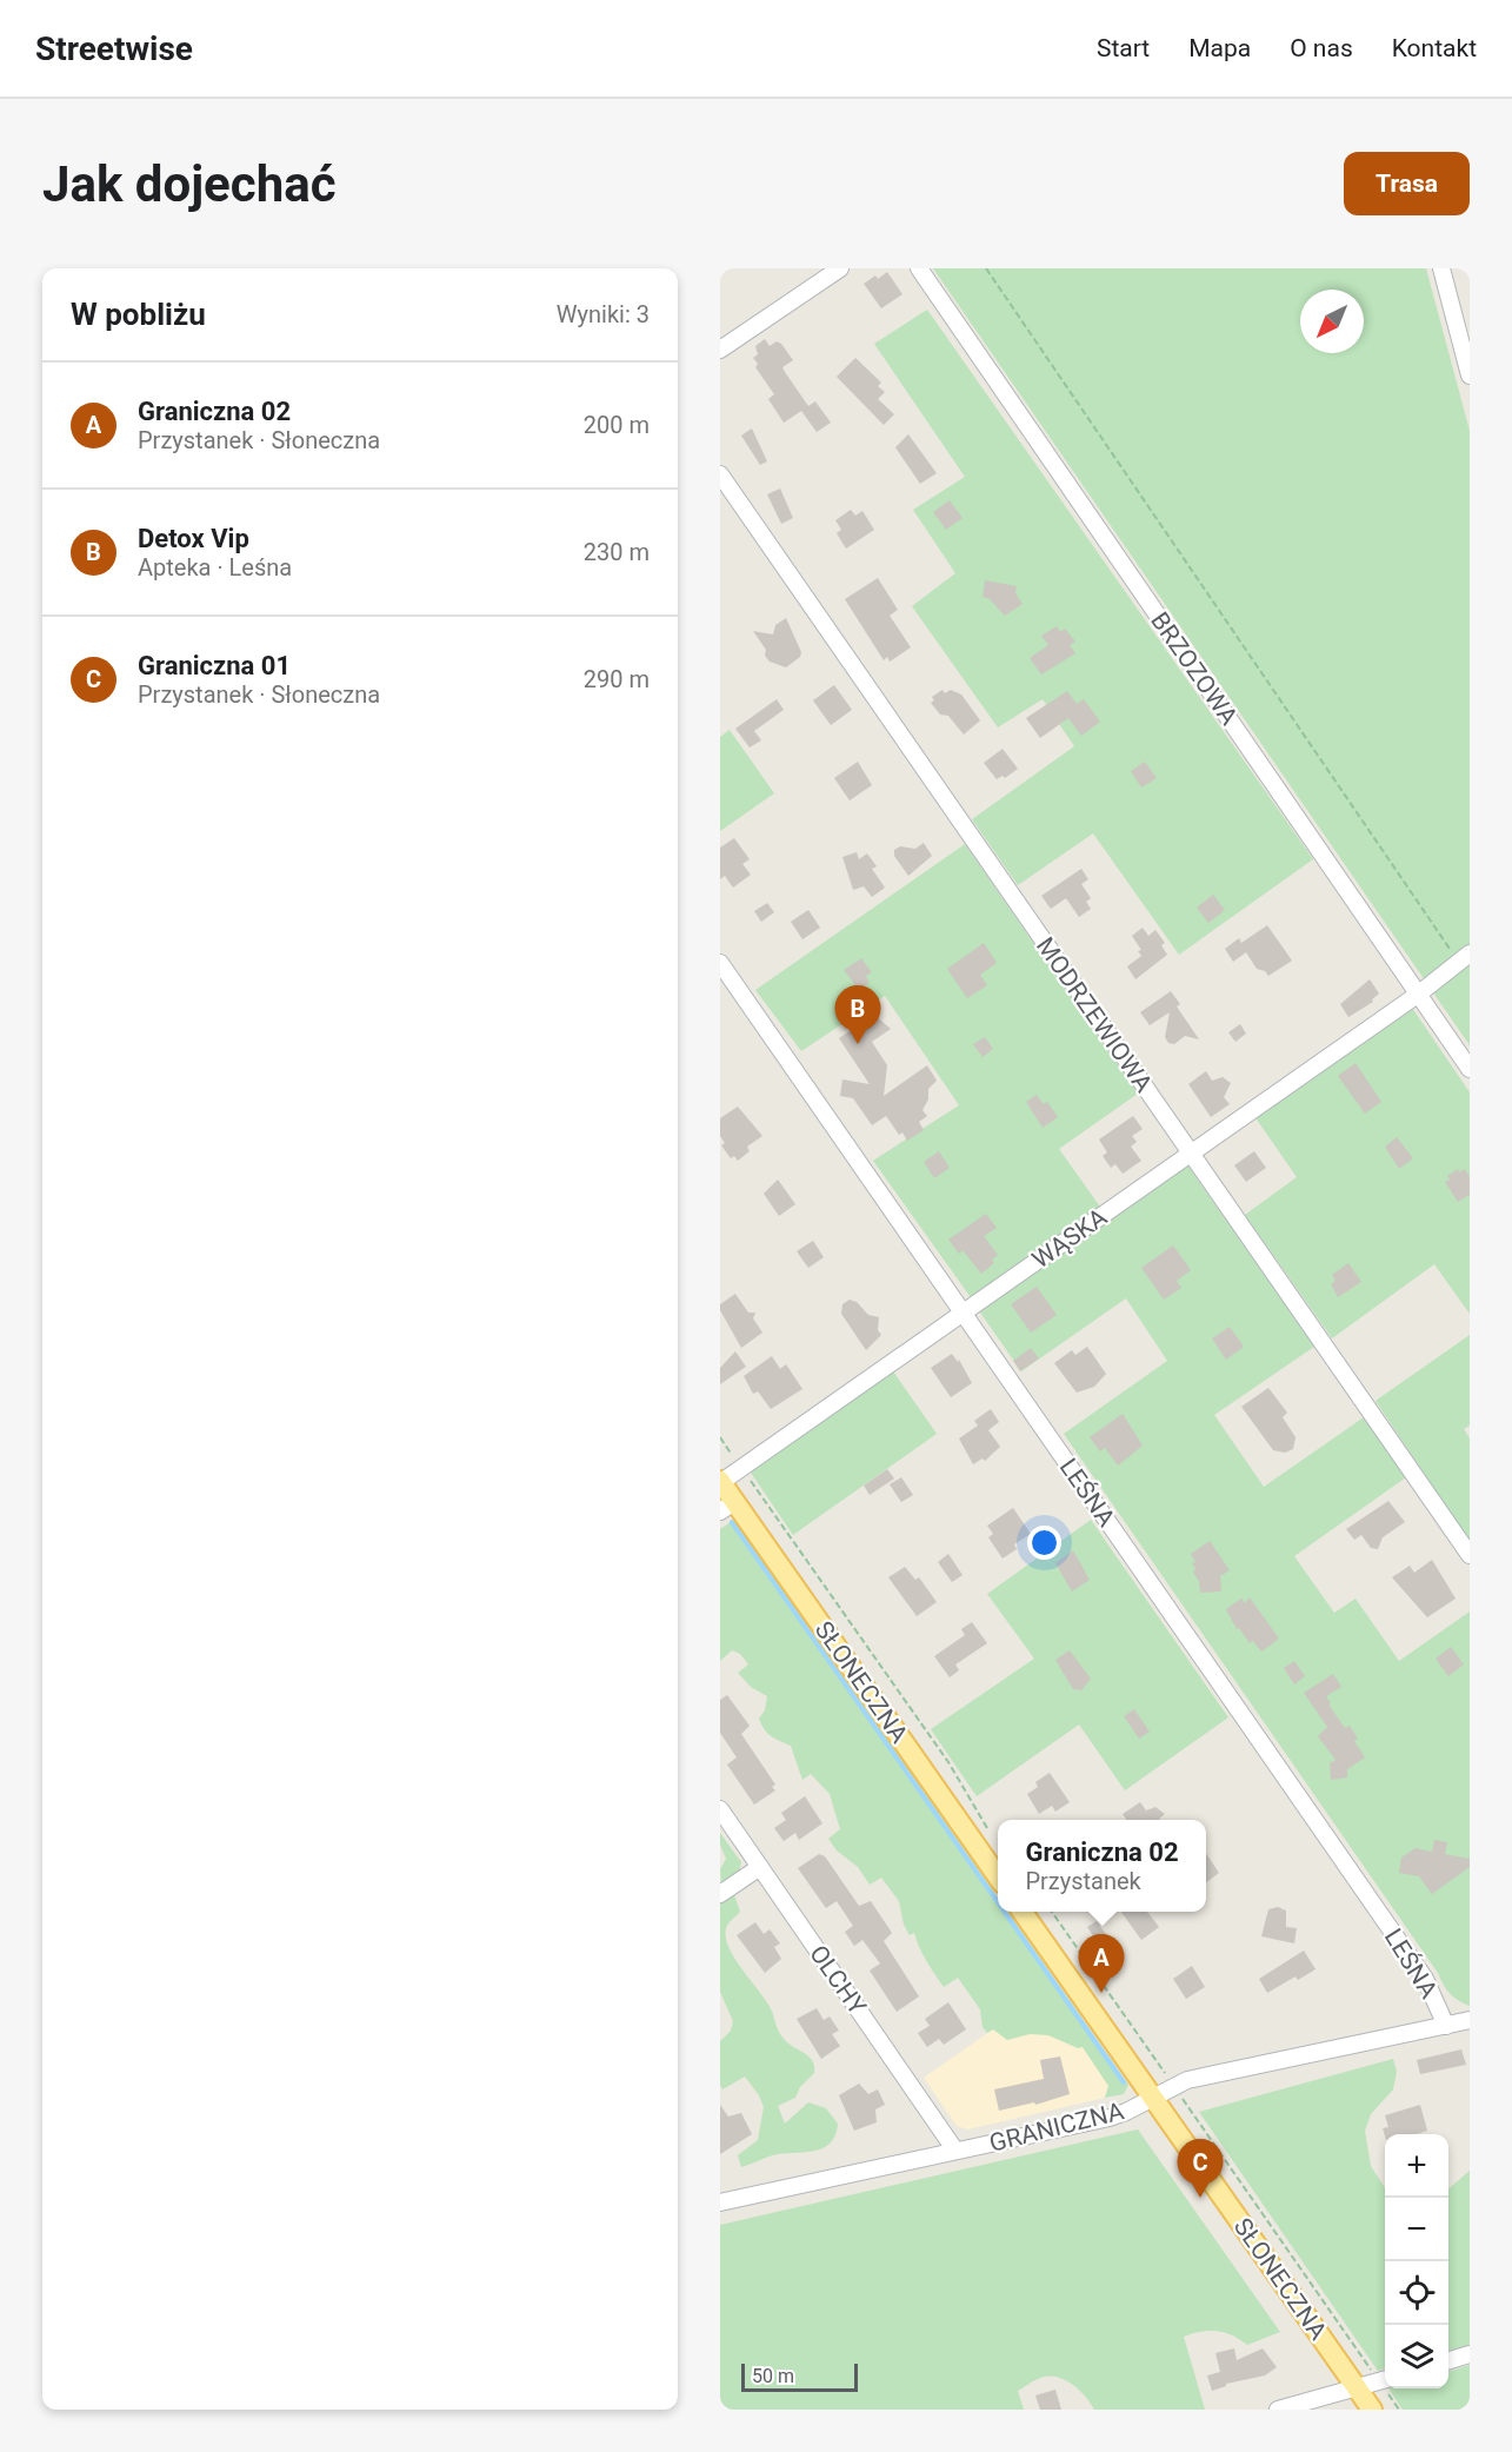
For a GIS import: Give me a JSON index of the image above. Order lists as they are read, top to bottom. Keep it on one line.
{"streets":{"main road":["SŁONECZNA"],"street":["BRZOZOWA","MODRZEWIOWA","WĄSKA","LEŚNA","OLCHY","GRANICZNA"]},"crossings":[["BRZOZOWA","WĄSKA"],["MODRZEWIOWA","WĄSKA"],["WĄSKA","LEŚNA"],["WĄSKA","SŁONECZNA"],["LEŚNA","GRANICZNA"],["SŁONECZNA","GRANICZNA"],["OLCHY","GRANICZNA"]],"scale_bar":"50 m","north":"bottom left","page":{"header":"Streetwise","nav":["Start","Mapa","O nas","Kontakt"],"buttons":"Trasa","title":"Jak dojechać","heading":["W pobliżu","Wyniki: 3"],"list":[{"mark":"A","name":"Graniczna 02","note":"Przystanek · Słoneczna","value":"200 m"},{"mark":"B","name":"Detox Vip","note":"Apteka · Leśna","value":"230 m"},{"mark":"C","name":"Graniczna 01","note":"Przystanek · Słoneczna","value":"290 m"}],"pins":["B","A","C"],"popup":["Graniczna 02","Przystanek"],"map_buttons":["+","−"],"scale":"50 m"}}
